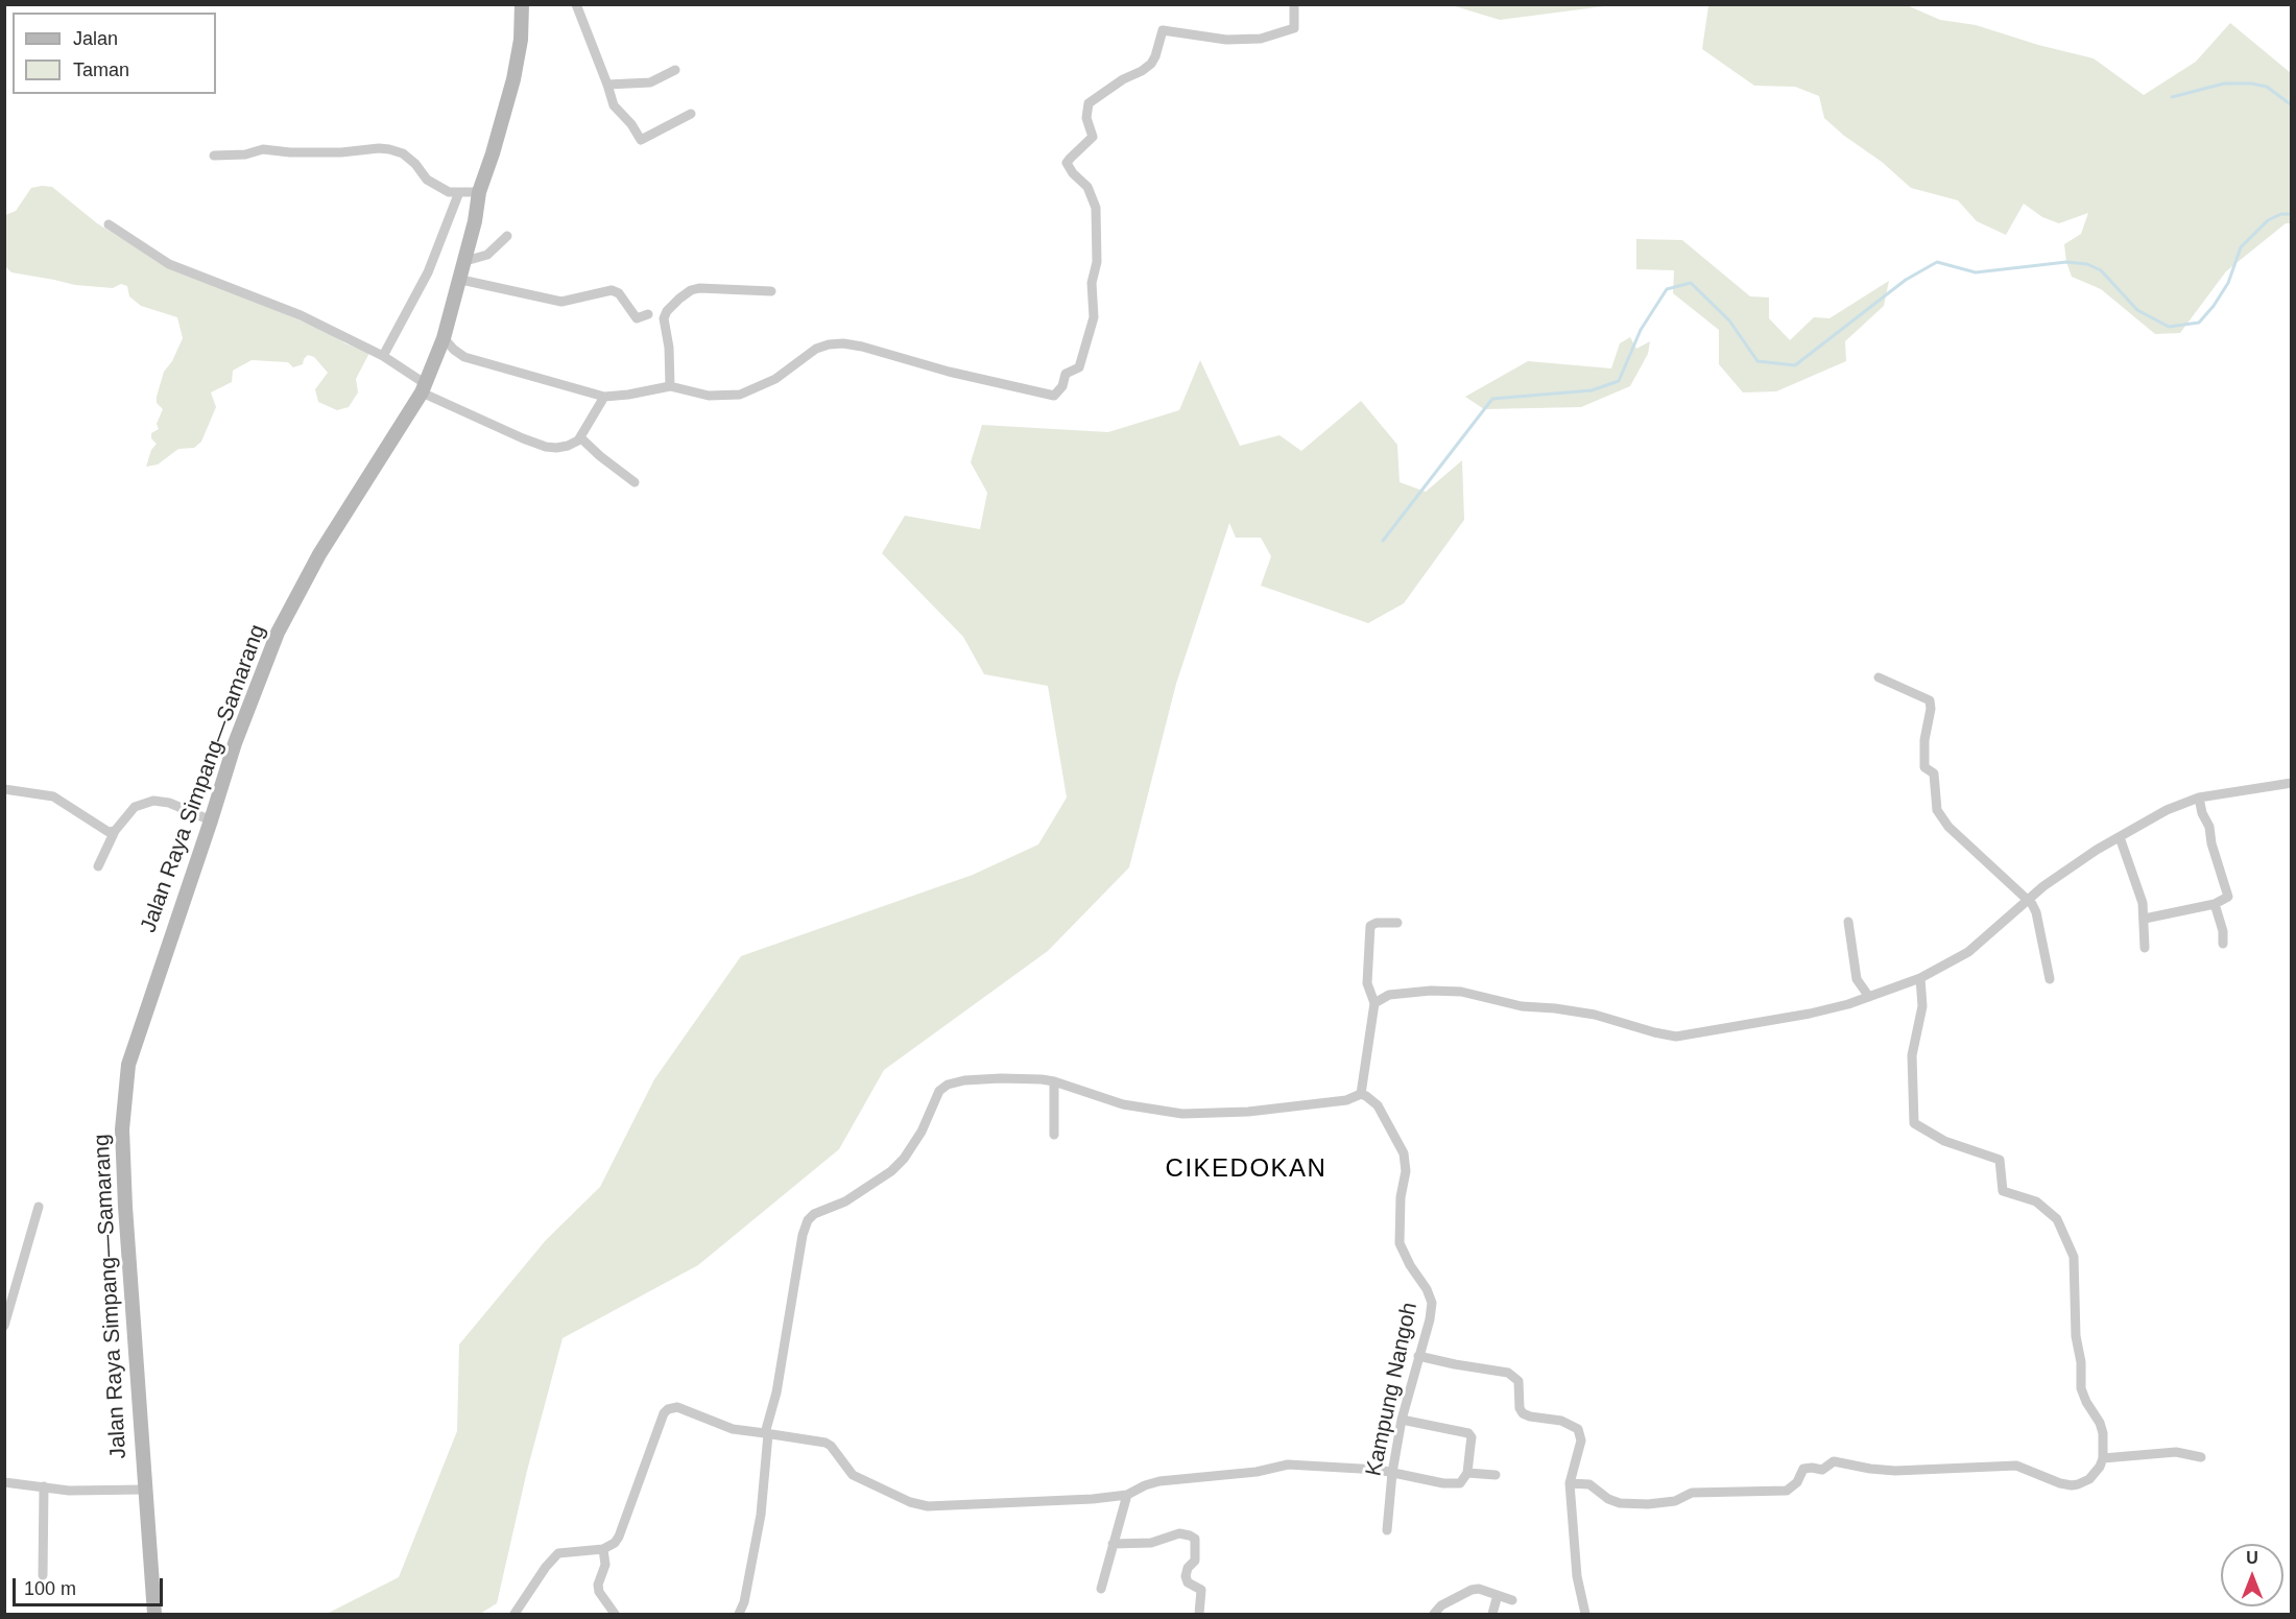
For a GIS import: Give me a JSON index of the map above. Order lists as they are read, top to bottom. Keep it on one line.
{"streets":{"main road":["Jalan Raya Simpang—Samarang"],"street":["Kampung Nangoh"]},"districts":["CIKEDOKAN"],"legend":["Jalan","Taman"],"scale_bar":"100 m","north":"top"}
